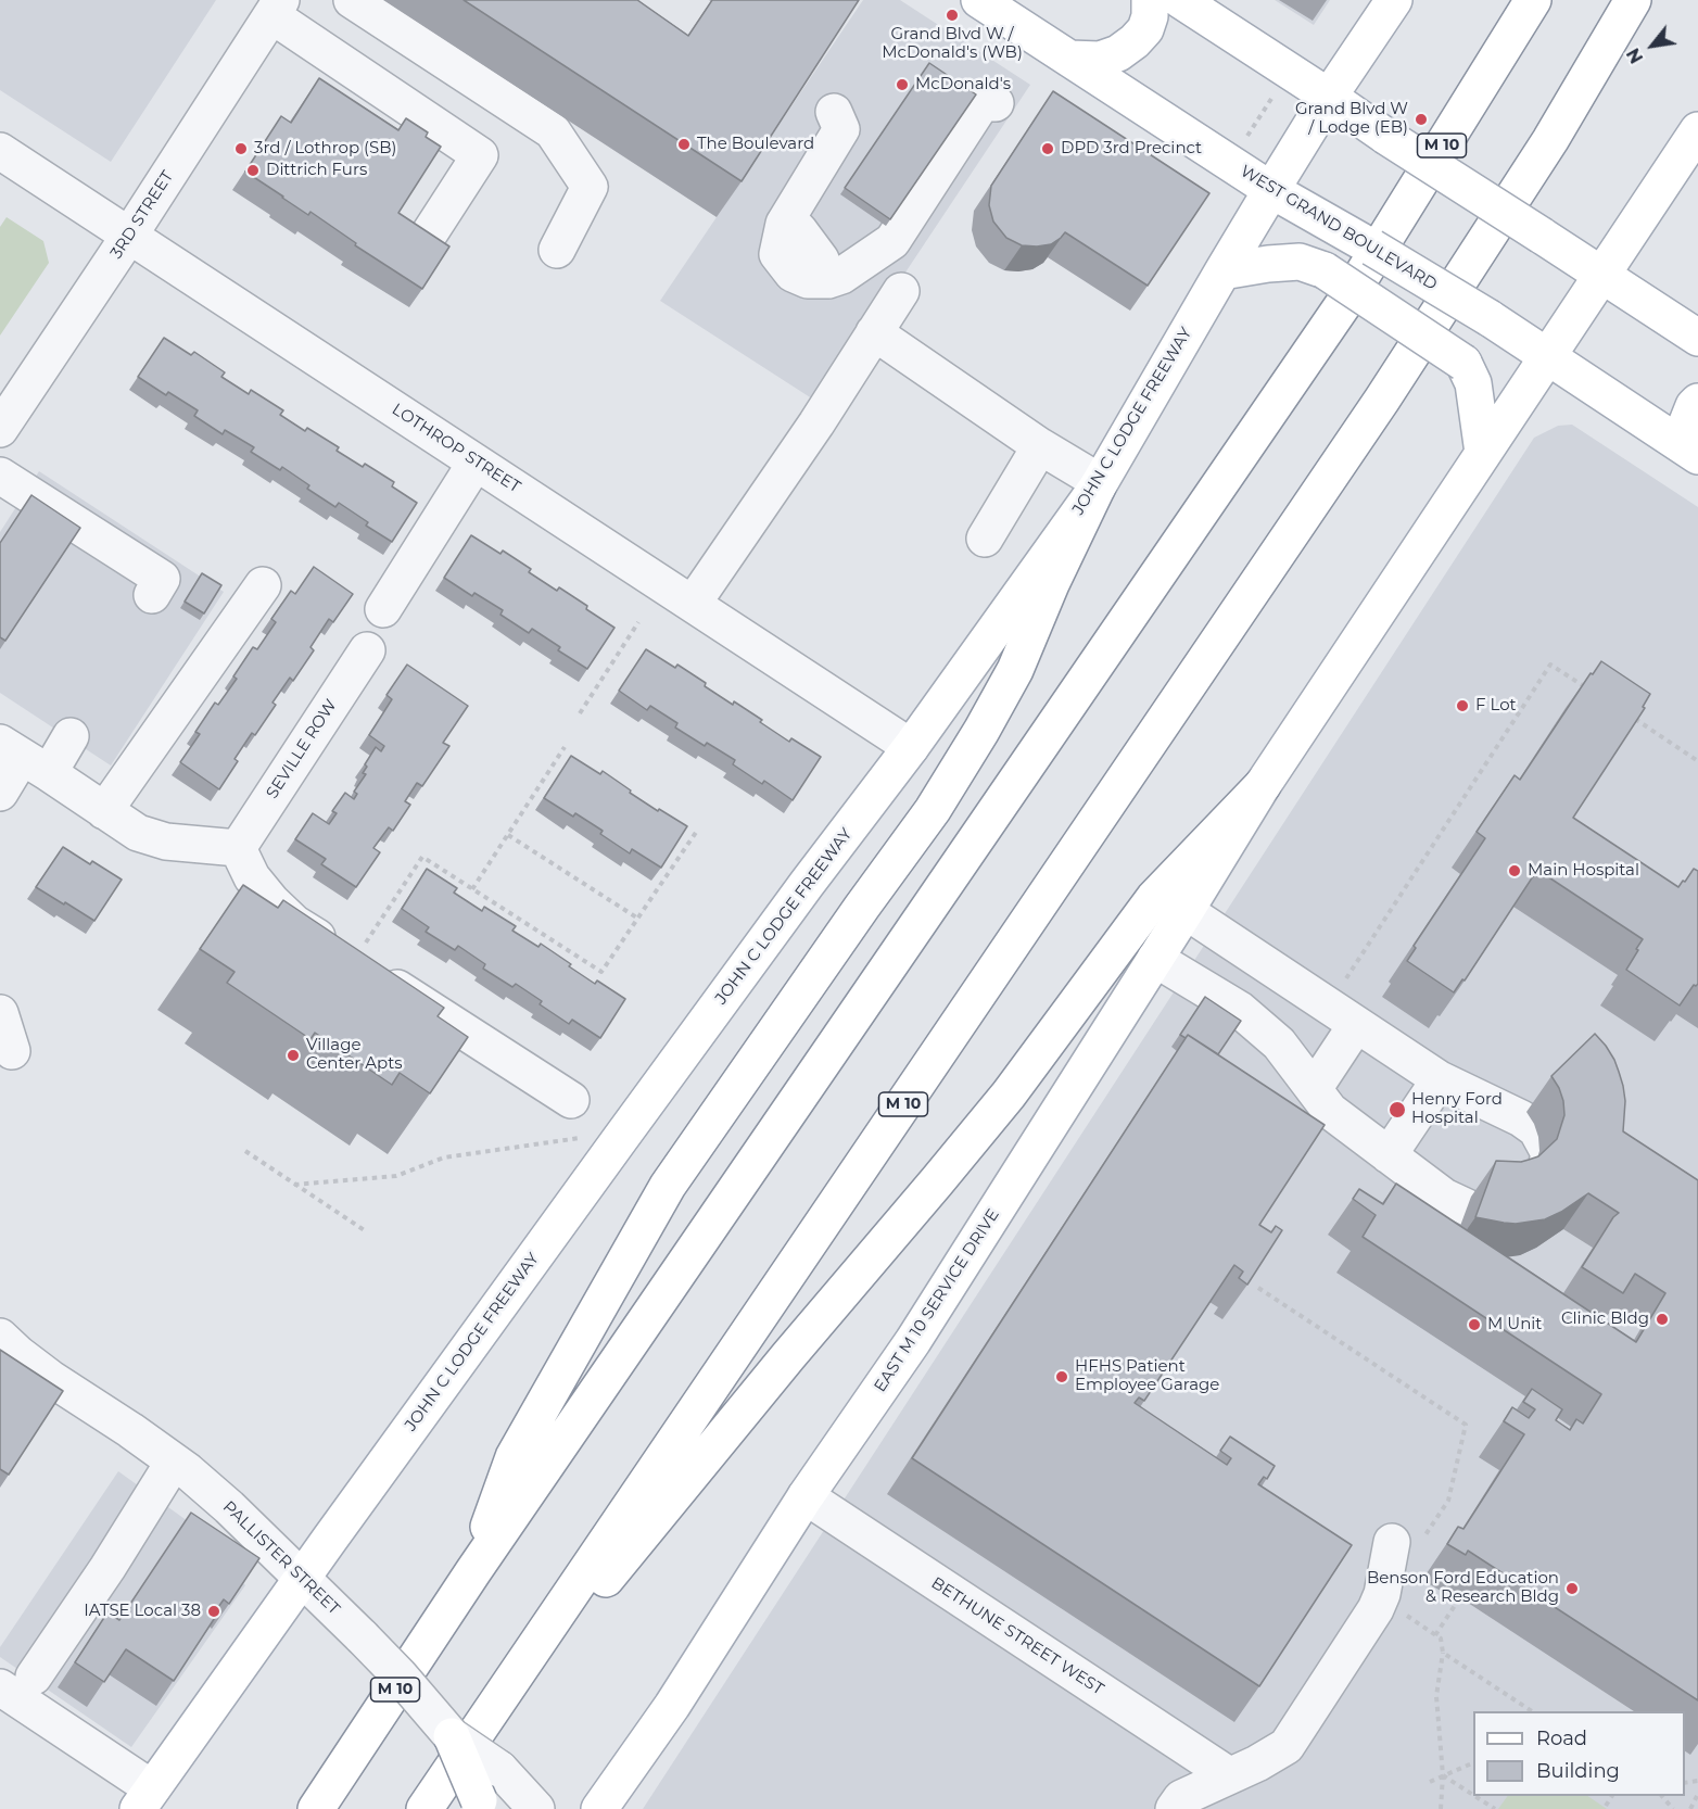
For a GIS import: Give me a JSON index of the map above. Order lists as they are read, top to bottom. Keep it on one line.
{"streets":{"main road":["M 10","WEST GRAND BOULEVARD","JOHN C LODGE FREEWAY","EAST M 10 SERVICE DRIVE"],"street":["3RD STREET","LOTHROP STREET","SEVILLE ROW","PALLISTER STREET","BETHUNE STREET WEST"]},"crossings":[["3RD STREET","LOTHROP STREET"],["WEST GRAND BOULEVARD","JOHN C LODGE FREEWAY"],["JOHN C LODGE FREEWAY","LOTHROP STREET"],["JOHN C LODGE FREEWAY","PALLISTER STREET"],["EAST M 10 SERVICE DRIVE","BETHUNE STREET WEST"]],"places":["Grand Blvd W / McDonald's (WB)","McDonald's","Grand Blvd W / Lodge (EB)","The Boulevard","3rd / Lothrop (SB)","DPD 3rd Precinct","Dittrich Furs","F Lot","Main Hospital","Village Center Apts","Henry Ford Hospital","Clinic Bldg","M Unit","HFHS Patient Employee Garage","Benson Ford Education & Research Bldg","IATSE Local 38"],"legend":["Road","Building"],"north":"bottom left"}
